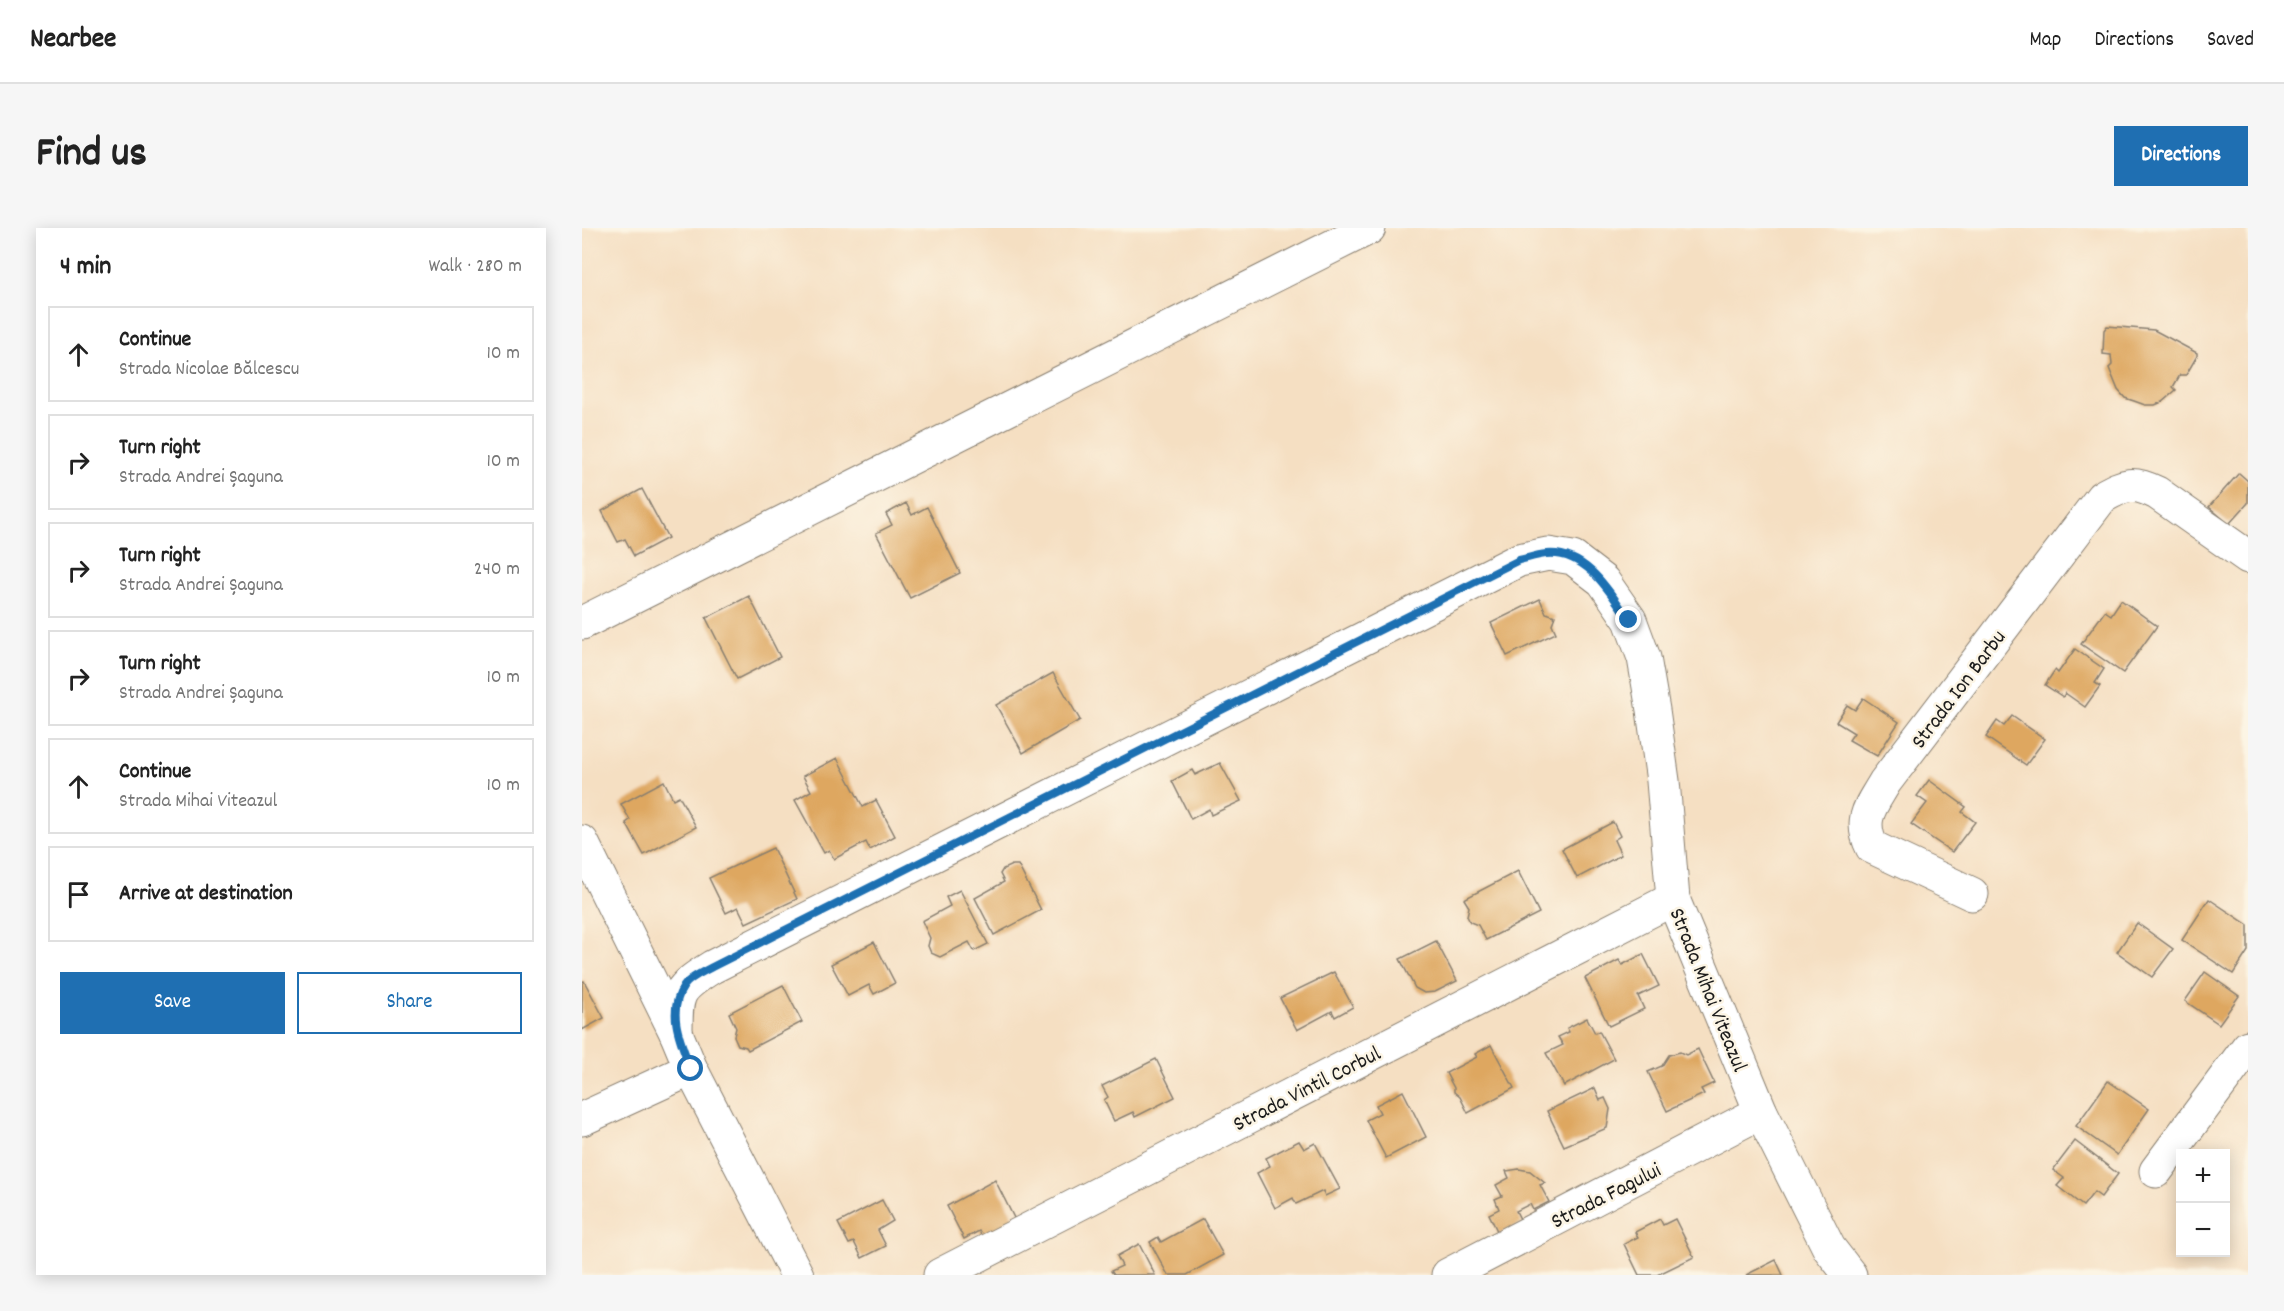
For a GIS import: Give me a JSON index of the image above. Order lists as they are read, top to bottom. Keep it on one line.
{"streets":{"street":["Strada Ion Barbu","Strada Mihai Viteazul","Strada Vintil Corbul","Strada Fagului"]},"crossings":[["Strada Mihai Viteazul","Strada Vintil Corbul"],["Strada Mihai Viteazul","Strada Fagului"]],"page":{"header":"Nearbee","nav":["Map","Directions","Saved"],"title":"Find us","buttons":["Directions",["Save","Share"]],"heading":["4 min","Walk · 280 m"],"list":[["Continue","Strada Nicolae Bălcescu","10 m"],["Turn right","Strada Andrei Șaguna","10 m"],["Turn right","Strada Andrei Șaguna","240 m"],["Turn right","Strada Andrei Șaguna","10 m"],["Continue","Strada Mihai Viteazul","10 m"],"Arrive at destination"],"map_buttons":["+","−"]}}
